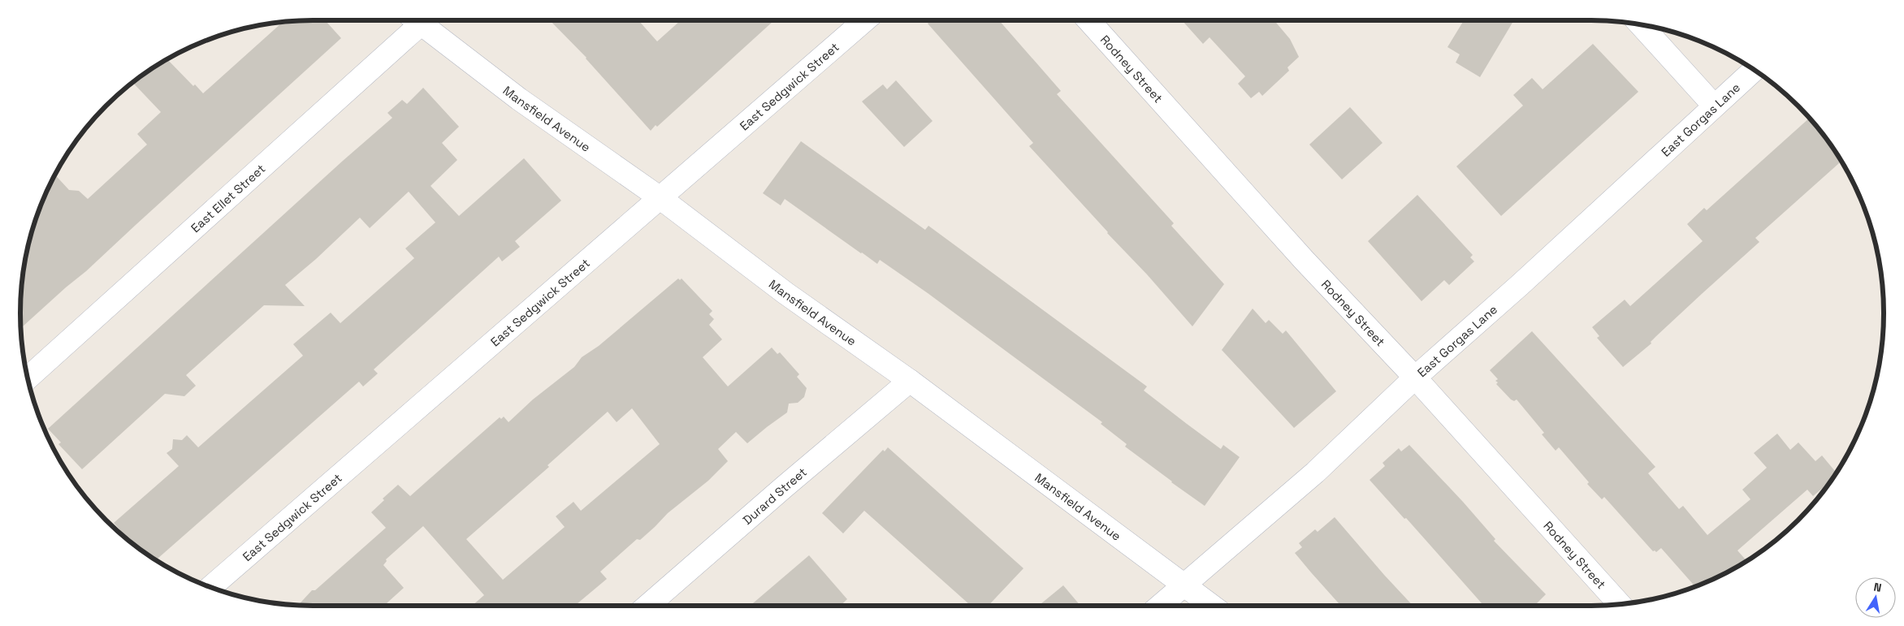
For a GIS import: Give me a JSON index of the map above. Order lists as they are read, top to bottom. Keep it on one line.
{"streets":{"street":["Rodney Street","East Sedgwick Street","Mansfield Avenue","East Gorgas Lane","East Ellet Street","Durard Street"]},"crossings":[["Rodney Street","East Gorgas Lane"],["East Sedgwick Street","Mansfield Avenue"],["Mansfield Avenue","East Gorgas Lane"],["Mansfield Avenue","Durard Street"]],"north":"top"}
